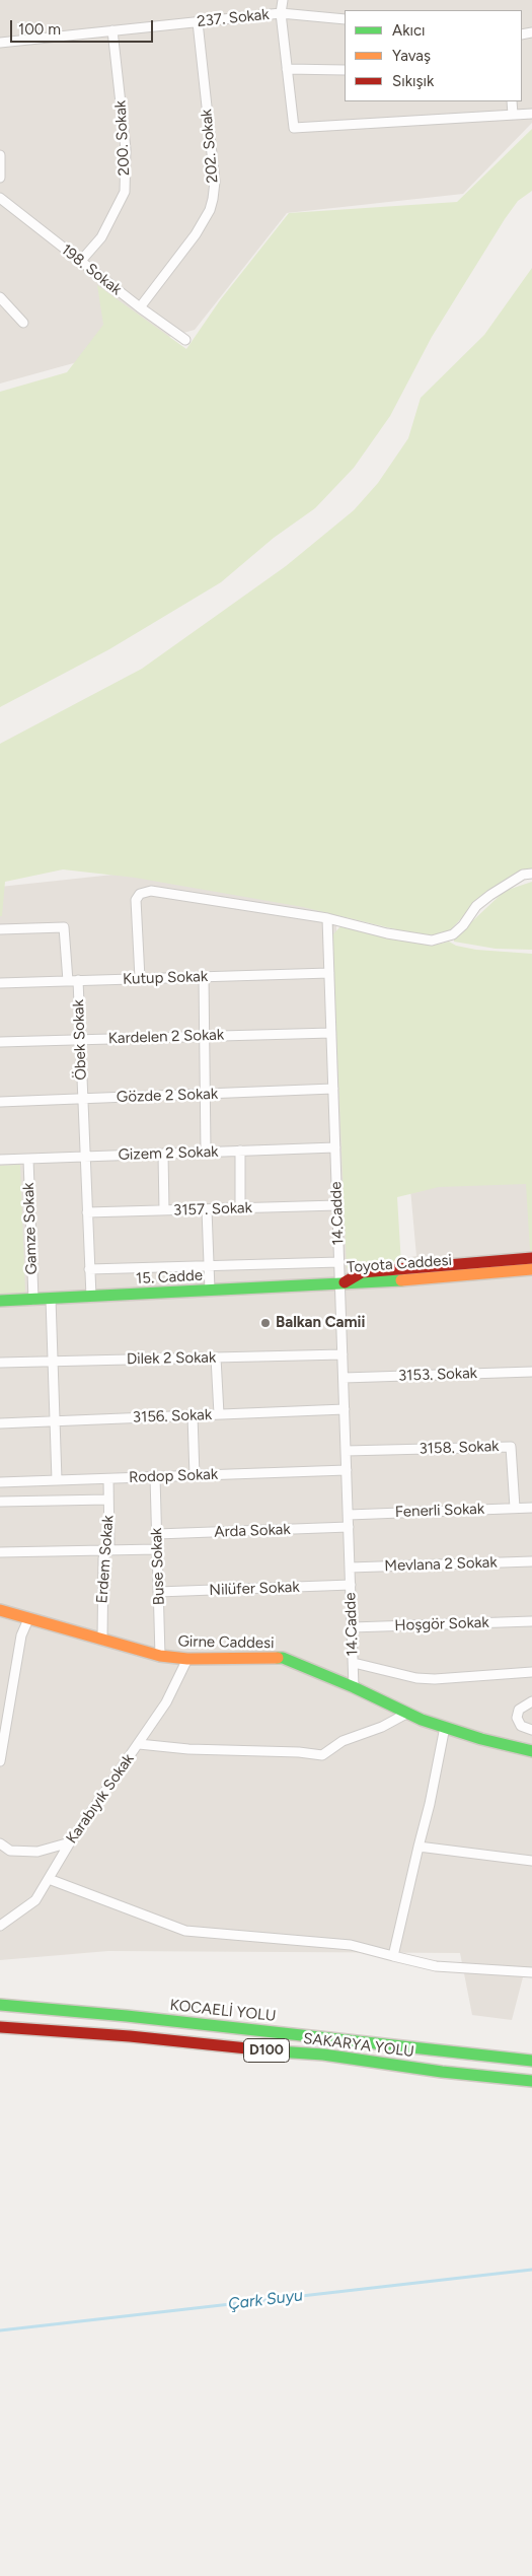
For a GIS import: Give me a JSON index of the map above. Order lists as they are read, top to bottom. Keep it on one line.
{"streets":{"main road":["Toyota Caddesi","15. Cadde","Girne Caddesi","KOCAELİ YOLU","SAKARYA YOLU","D100"],"street":["237. Sokak","200. Sokak","202. Sokak","198. Sokak","Kutup Sokak","Kardelen 2 Sokak","Öbek Sokak","Gözde 2 Sokak","Gizem 2 Sokak","3157. Sokak","14.Cadde","Gamze Sokak","Dilek 2 Sokak","3153. Sokak","3156. Sokak","3158. Sokak","Rodop Sokak","Fenerli Sokak","Arda Sokak","Erdem Sokak","Mevlana 2 Sokak","Buse Sokak","Nilüfer Sokak","Hoşgör Sokak","Karabıyık Sokak"]},"crossings":[["237. Sokak","200. Sokak"],["237. Sokak","202. Sokak"],["200. Sokak","198. Sokak"],["202. Sokak","198. Sokak"],["Kutup Sokak","Öbek Sokak"],["Kutup Sokak","14.Cadde"],["Kardelen 2 Sokak","Öbek Sokak"],["Kardelen 2 Sokak","14.Cadde"],["Öbek Sokak","Gözde 2 Sokak"],["Öbek Sokak","Gizem 2 Sokak"],["Öbek Sokak","3157. Sokak"],["Öbek Sokak","15. Cadde"],["Gözde 2 Sokak","14.Cadde"],["Gizem 2 Sokak","14.Cadde"],["Gizem 2 Sokak","Gamze Sokak"],["3157. Sokak","14.Cadde"],["14.Cadde","Toyota Caddesi"],["14.Cadde","15. Cadde"],["14.Cadde","Dilek 2 Sokak"],["14.Cadde","3153. Sokak"],["14.Cadde","3156. Sokak"],["14.Cadde","3158. Sokak"],["14.Cadde","Rodop Sokak"],["14.Cadde","Fenerli Sokak"],["14.Cadde","Arda Sokak"],["14.Cadde","Mevlana 2 Sokak"],["14.Cadde","Nilüfer Sokak"],["14.Cadde","Hoşgör Sokak"],["14.Cadde","Girne Caddesi"],["Gamze Sokak","15. Cadde"],["Toyota Caddesi","15. Cadde"],["3158. Sokak","Fenerli Sokak"],["Rodop Sokak","Erdem Sokak"],["Rodop Sokak","Buse Sokak"],["Arda Sokak","Buse Sokak"],["Erdem Sokak","Girne Caddesi"],["Buse Sokak","Nilüfer Sokak"],["Buse Sokak","Girne Caddesi"],["Girne Caddesi","Karabıyık Sokak"]],"water":["Çark Suyu"],"places":["Balkan Camii"],"legend":["Akıcı","Yavaş","Sıkışık"],"scale_bar":"100 m"}
